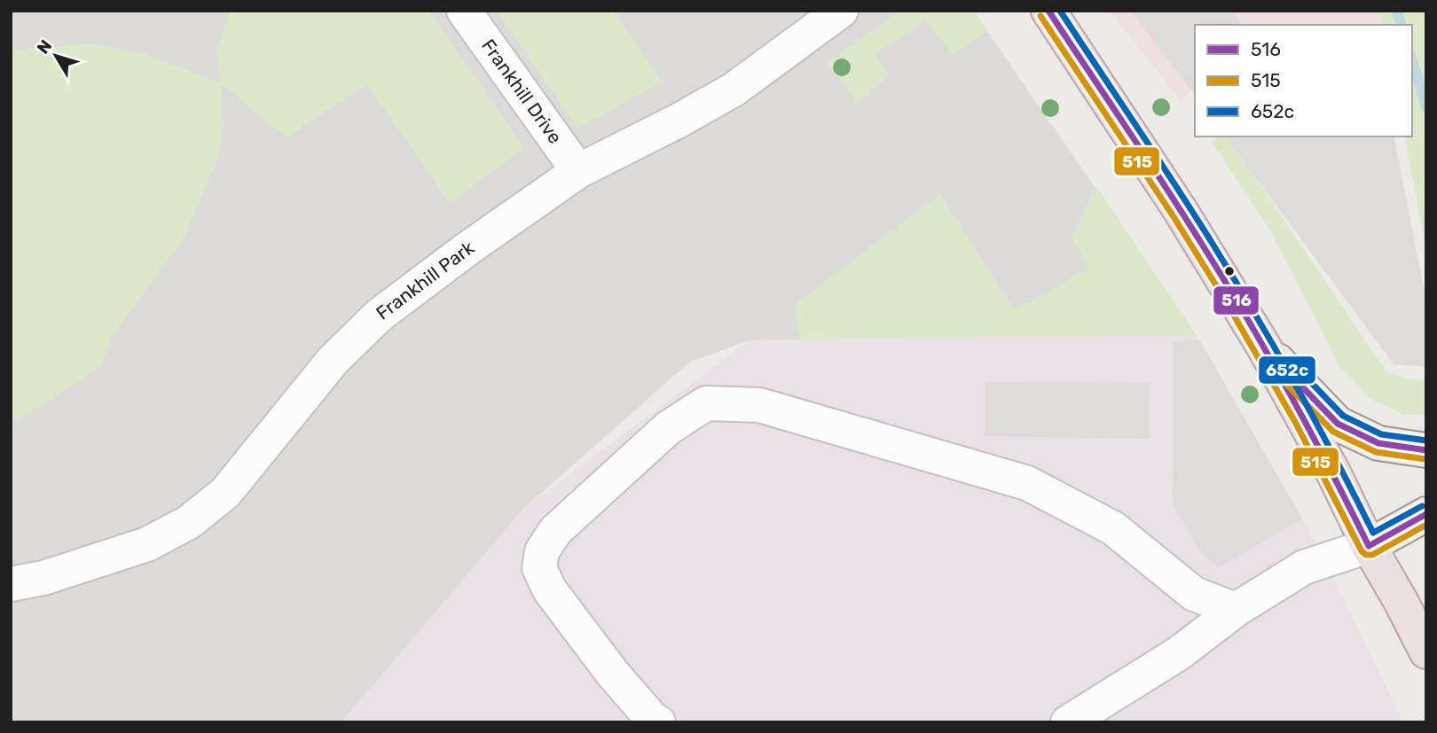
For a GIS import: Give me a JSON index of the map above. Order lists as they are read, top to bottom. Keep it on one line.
{"streets":{"street":["Frankhill Drive","Frankhill Park"]},"crossings":[["Frankhill Drive","Frankhill Park"]],"lines":["transit line 516","transit line 652c","transit line 515"],"legend":["516","515","652c"],"north":"top left"}
